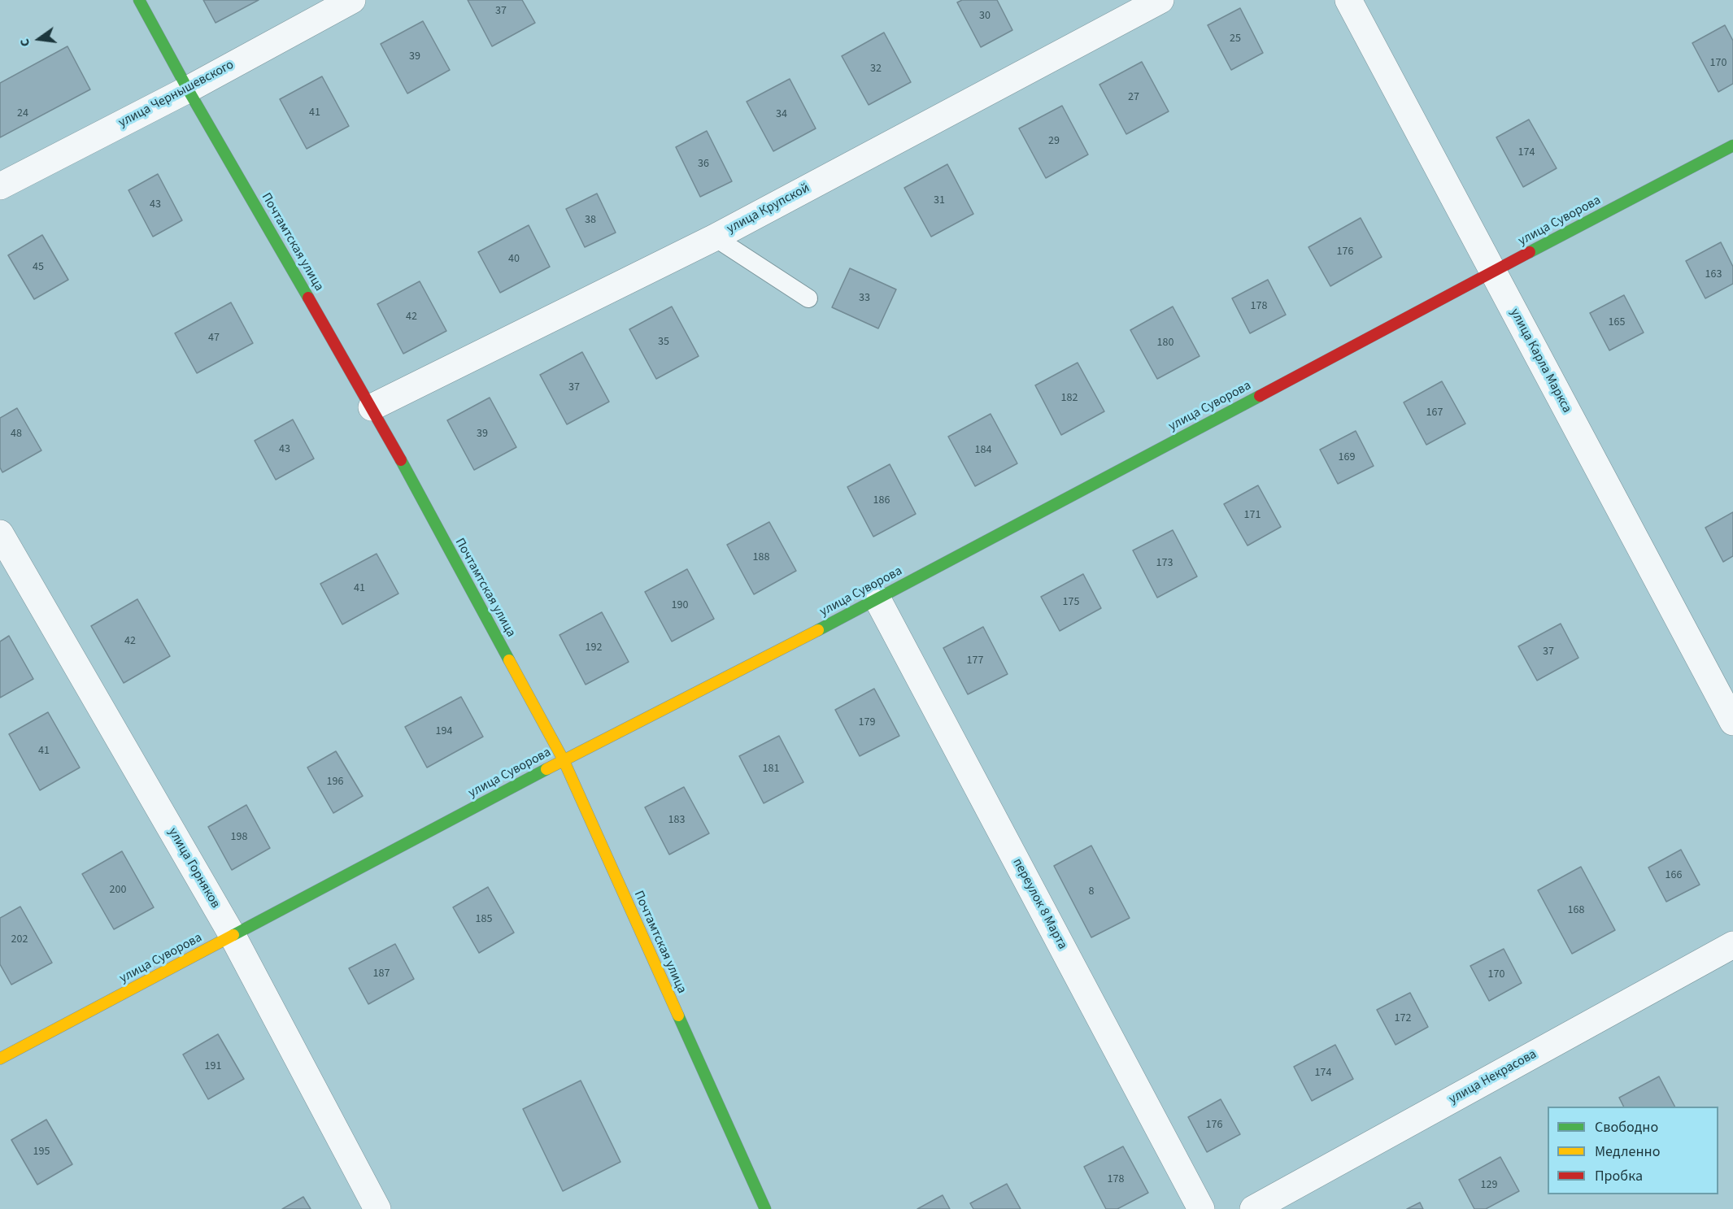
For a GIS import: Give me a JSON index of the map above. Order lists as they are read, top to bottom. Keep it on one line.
{"streets":{"street":["улица Чернышевского","улица Крупской","улица Суворова","Почтамтская улица","улица Карла Маркса","улица Горняков","переулок 8 Марта","улица Некрасова"]},"crossings":[["улица Чернышевского","Почтамтская улица"],["улица Крупской","Почтамтская улица"],["улица Суворова","Почтамтская улица"],["улица Суворова","улица Карла Маркса"],["улица Суворова","улица Горняков"],["улица Суворова","переулок 8 Марта"]],"house_numbers":["37","30","25","39","170","32","27","41","24","34","29","174","36","31","43","38","176","40","45","163","33","178","42","165","47","35","180","37","182","167","48","39","43","184","169","186","171","188","173","41","175","190","42","192","37","177","179","194","41","181","196","183","198","166","200","8","168","185","202","187","170","172","191","174","176","195","178","129"],"legend":["Свободно","Медленно","Пробка"],"north":"left"}
